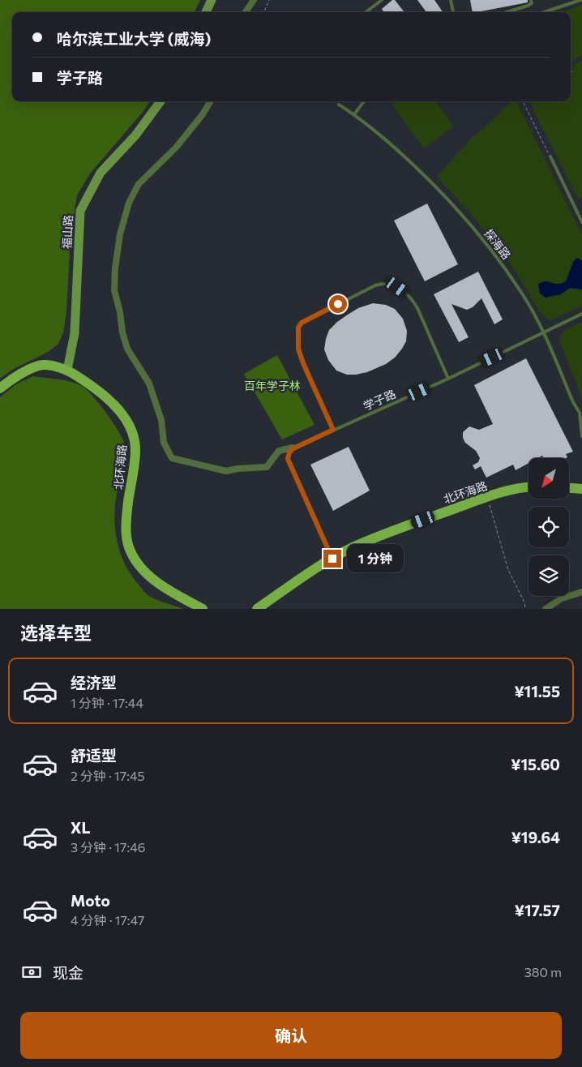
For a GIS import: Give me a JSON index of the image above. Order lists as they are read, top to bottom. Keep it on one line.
{"streets":{"main road":["福山路","北环海路"],"lane":["探海路","学子路"]},"crossings":[["福山路","北环海路"],["探海路","学子路"],["学子路","北环海路"]],"parks":["百年学子林"],"north":"bottom left","page":{"banner":["哈尔滨工业大学 (威海)","学子路"],"bubble":"1 分钟","heading":"选择车型","list":[{"name":"经济型","note":"1 分钟 · 17:44","value":"¥11.55"},{"name":"舒适型","note":"2 分钟 · 17:45","value":"¥15.60"},{"name":"XL","note":"3 分钟 · 17:46","value":"¥19.64"},{"name":"Moto","note":"4 分钟 · 17:47","value":"¥17.57"}],"pay":["现金","380 m"],"buttons":"确认"}}
